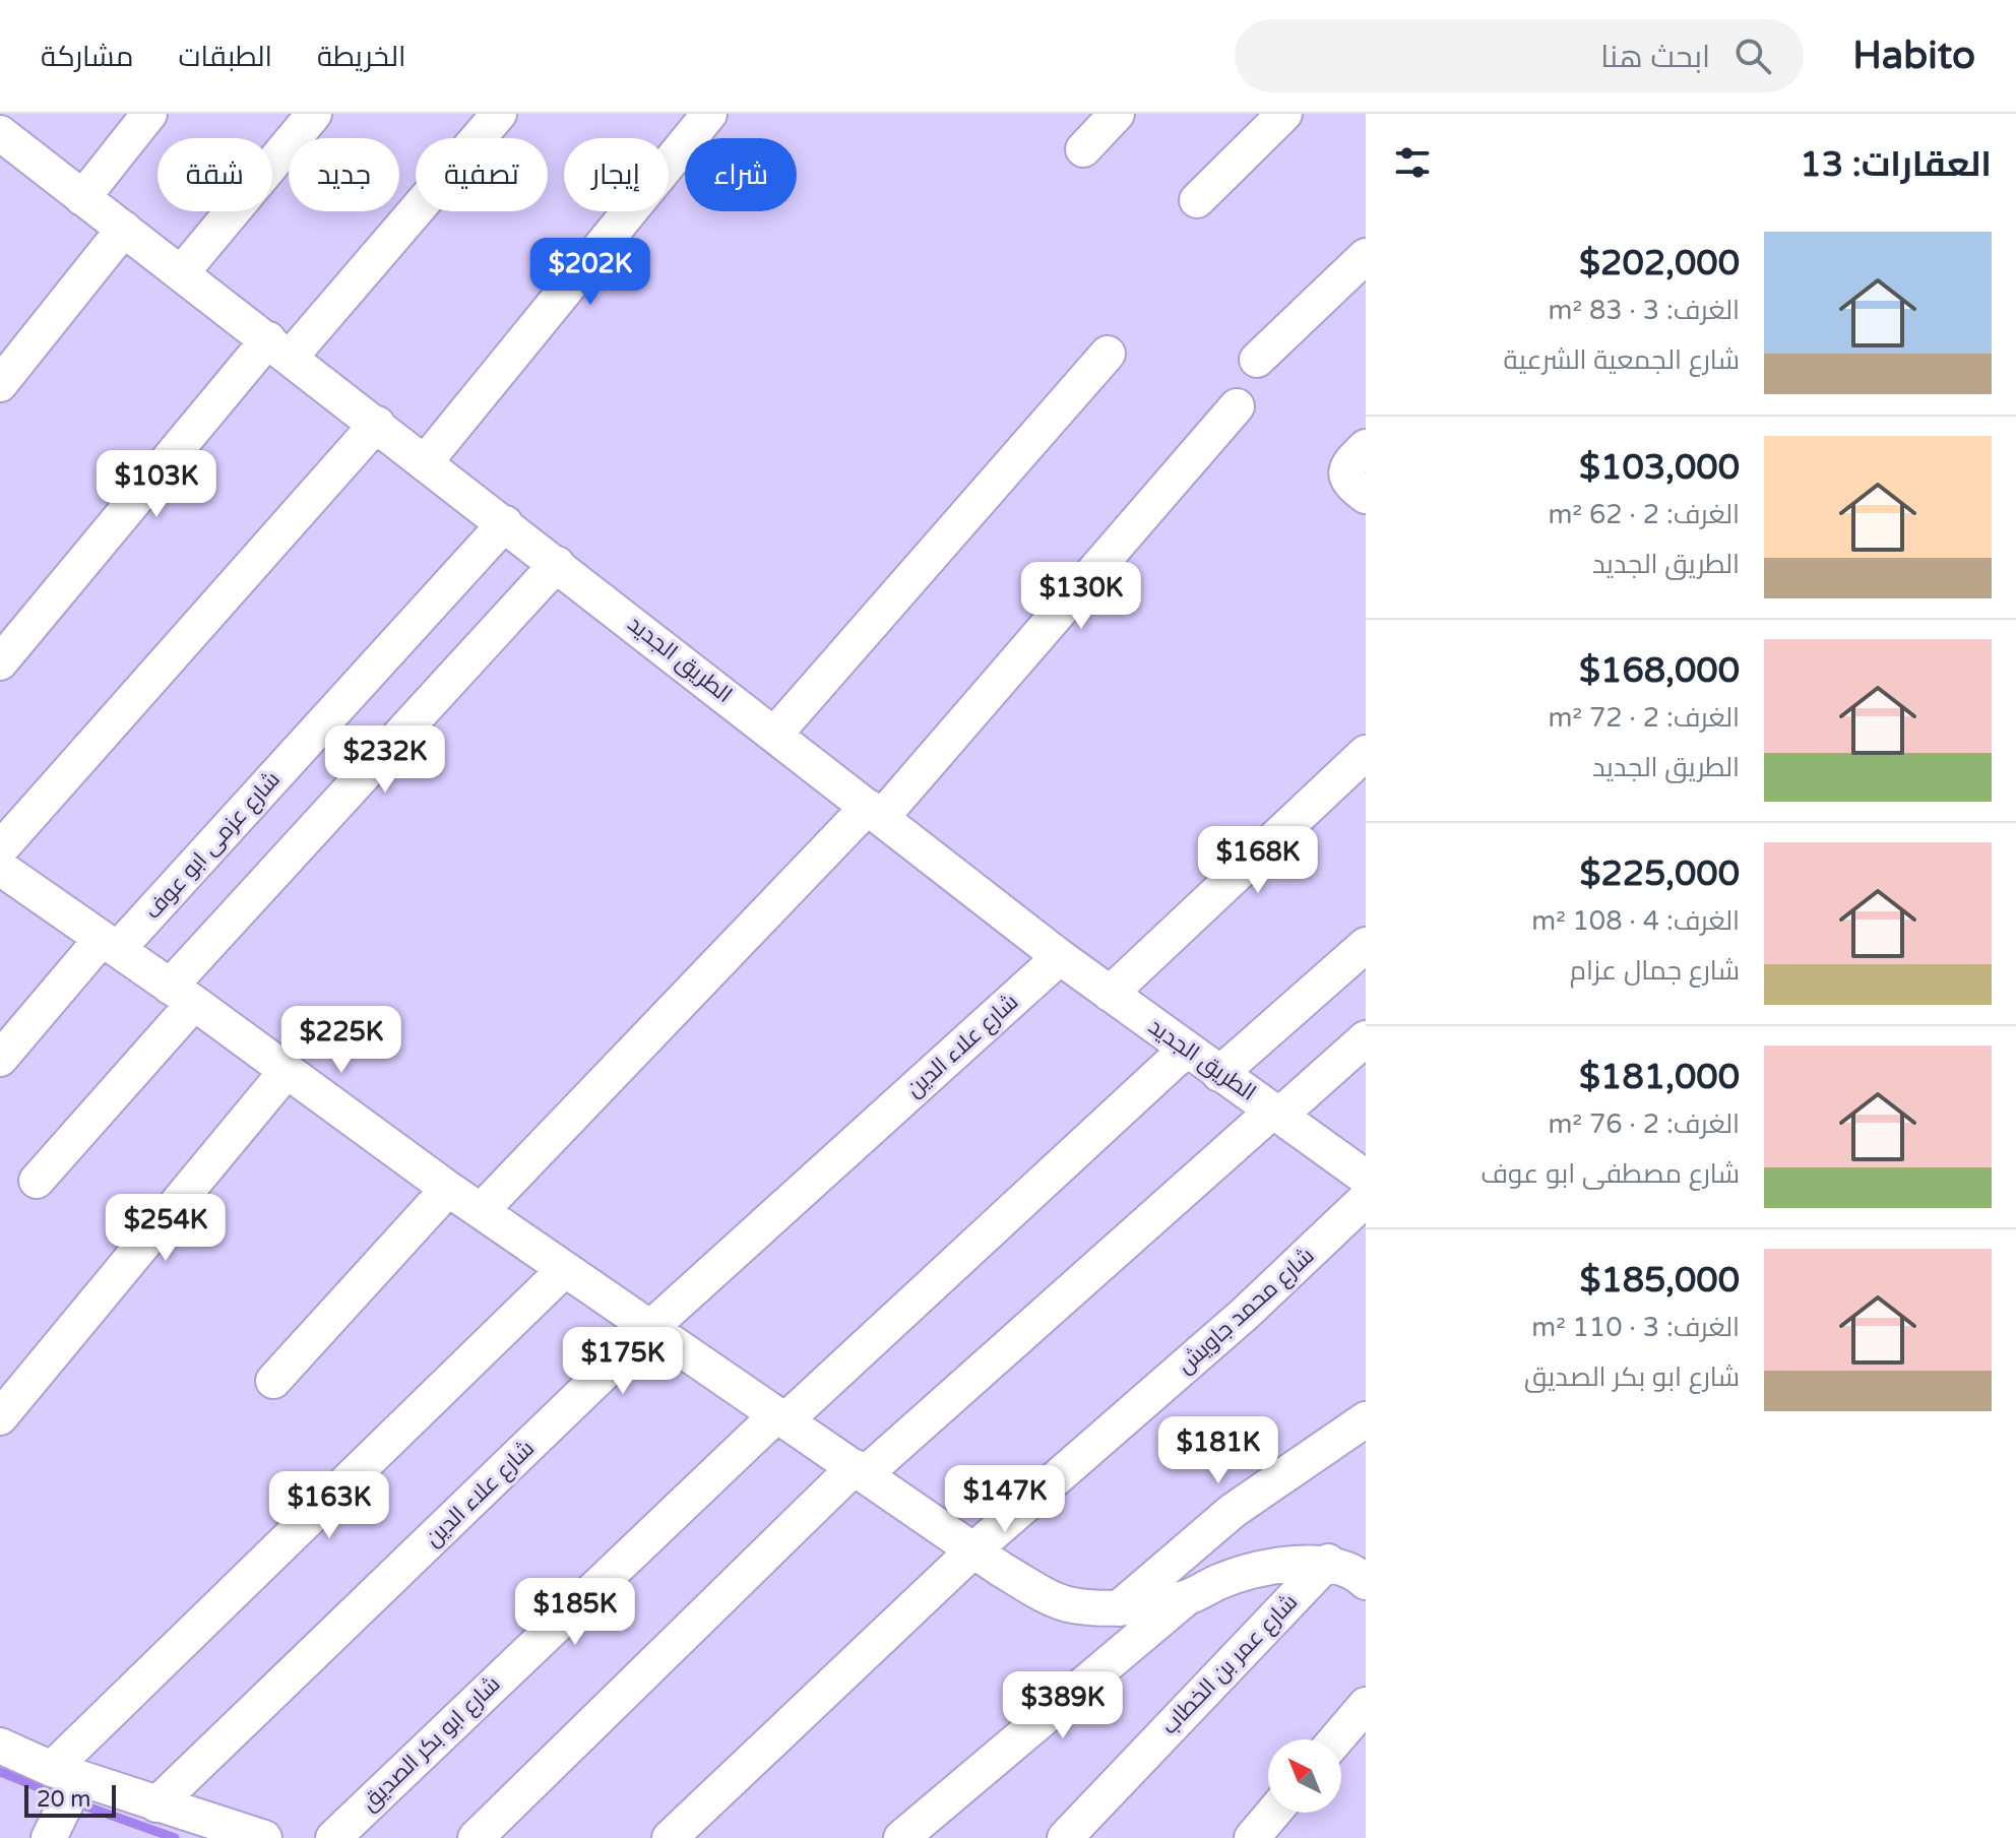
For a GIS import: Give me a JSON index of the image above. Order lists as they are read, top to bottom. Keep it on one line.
{"streets":{"street":["الطريق الجديد","شارع عزمى ابو عوف","شارع علاء الدين","شارع محمد جاويش","شارع عمر بن الخطاب","شارع ابو بكر الصديق"]},"crossings":[["الطريق الجديد","شارع عزمى ابو عوف"],["الطريق الجديد","شارع علاء الدين"],["الطريق الجديد","شارع ابو بكر الصديق"]],"scale_bar":"20 m","north":"top left","page":{"header":"Habito","search":"ابحث هنا","nav":["الخريطة","الطبقات","مشاركة"],"heading":"العقارات: 13","chip":["شراء","إيجار","تصفية","جديد","شقة"],"list":[{"name":"$202,000","note":"الغرف: 3 · 83 m² · شارع الجمعية الشرعية"},{"name":"$103,000","note":"الغرف: 2 · 62 m² · الطريق الجديد"},{"name":"$168,000","note":"الغرف: 2 · 72 m² · الطريق الجديد"},{"name":"$225,000","note":"الغرف: 4 · 108 m² · شارع جمال عزام"},{"name":"$181,000","note":"الغرف: 2 · 76 m² · شارع مصطفى ابو عوف"},{"name":"$185,000","note":"الغرف: 3 · 110 m² · شارع ابو بكر الصديق"}],"price":["$202K","$103K","$130K","$232K","$168K","$225K","$254K","$175K","$181K","$147K","$163K","$185K","$389K"],"scale":"20 m"}}
